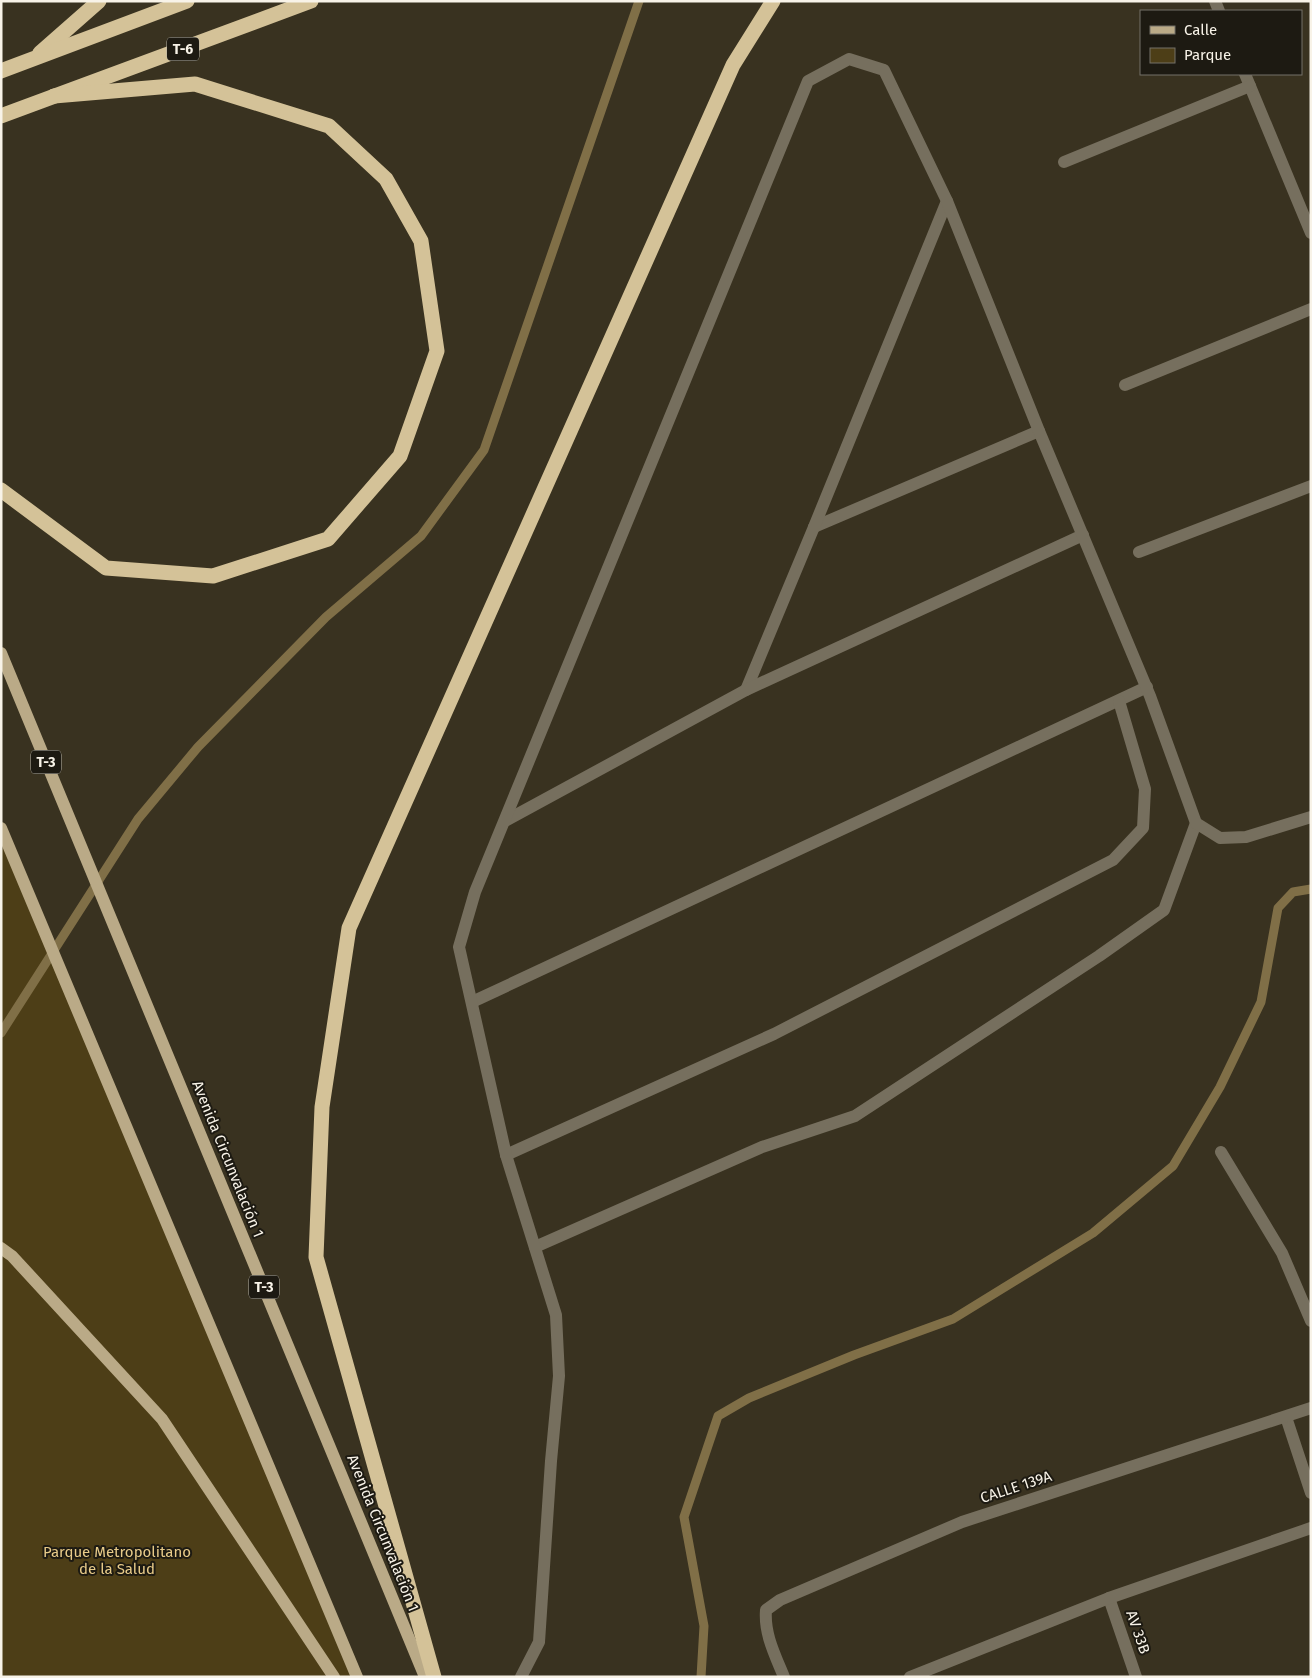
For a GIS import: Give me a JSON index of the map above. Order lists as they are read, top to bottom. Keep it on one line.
{"streets":{"highway":["T-6"],"main road":["T-3","Avenida Circunvalación 1"],"street":["CALLE 139A","AV 33B"]},"parks":["Parque Metropolitano de la Salud"],"legend":["Calle","Parque"]}
